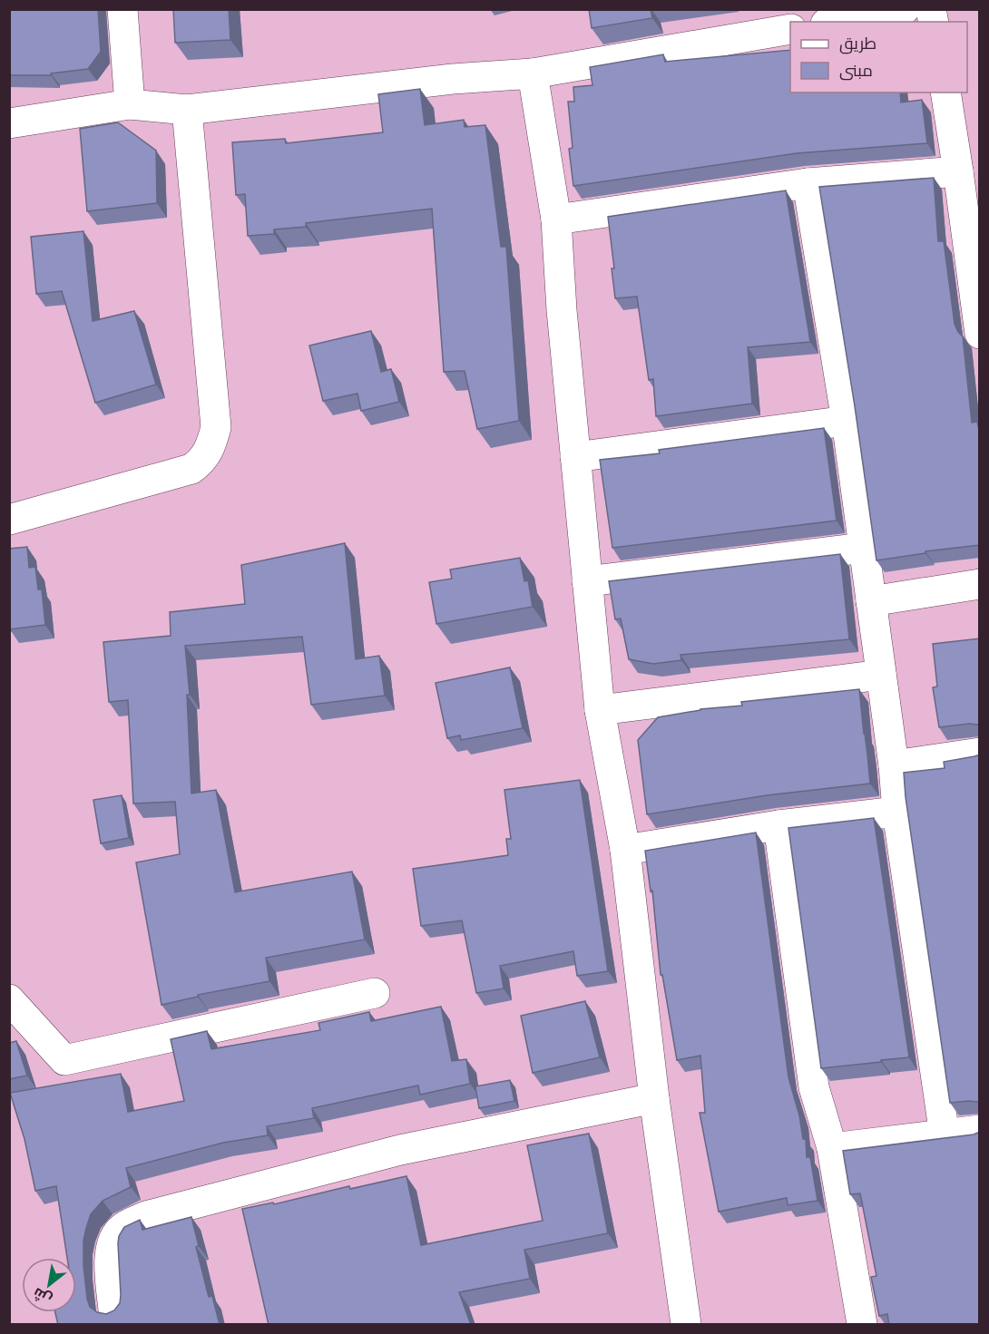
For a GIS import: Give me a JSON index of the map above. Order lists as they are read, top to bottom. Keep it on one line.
{"legend":["طريق","مبنى"],"north":"bottom left"}
